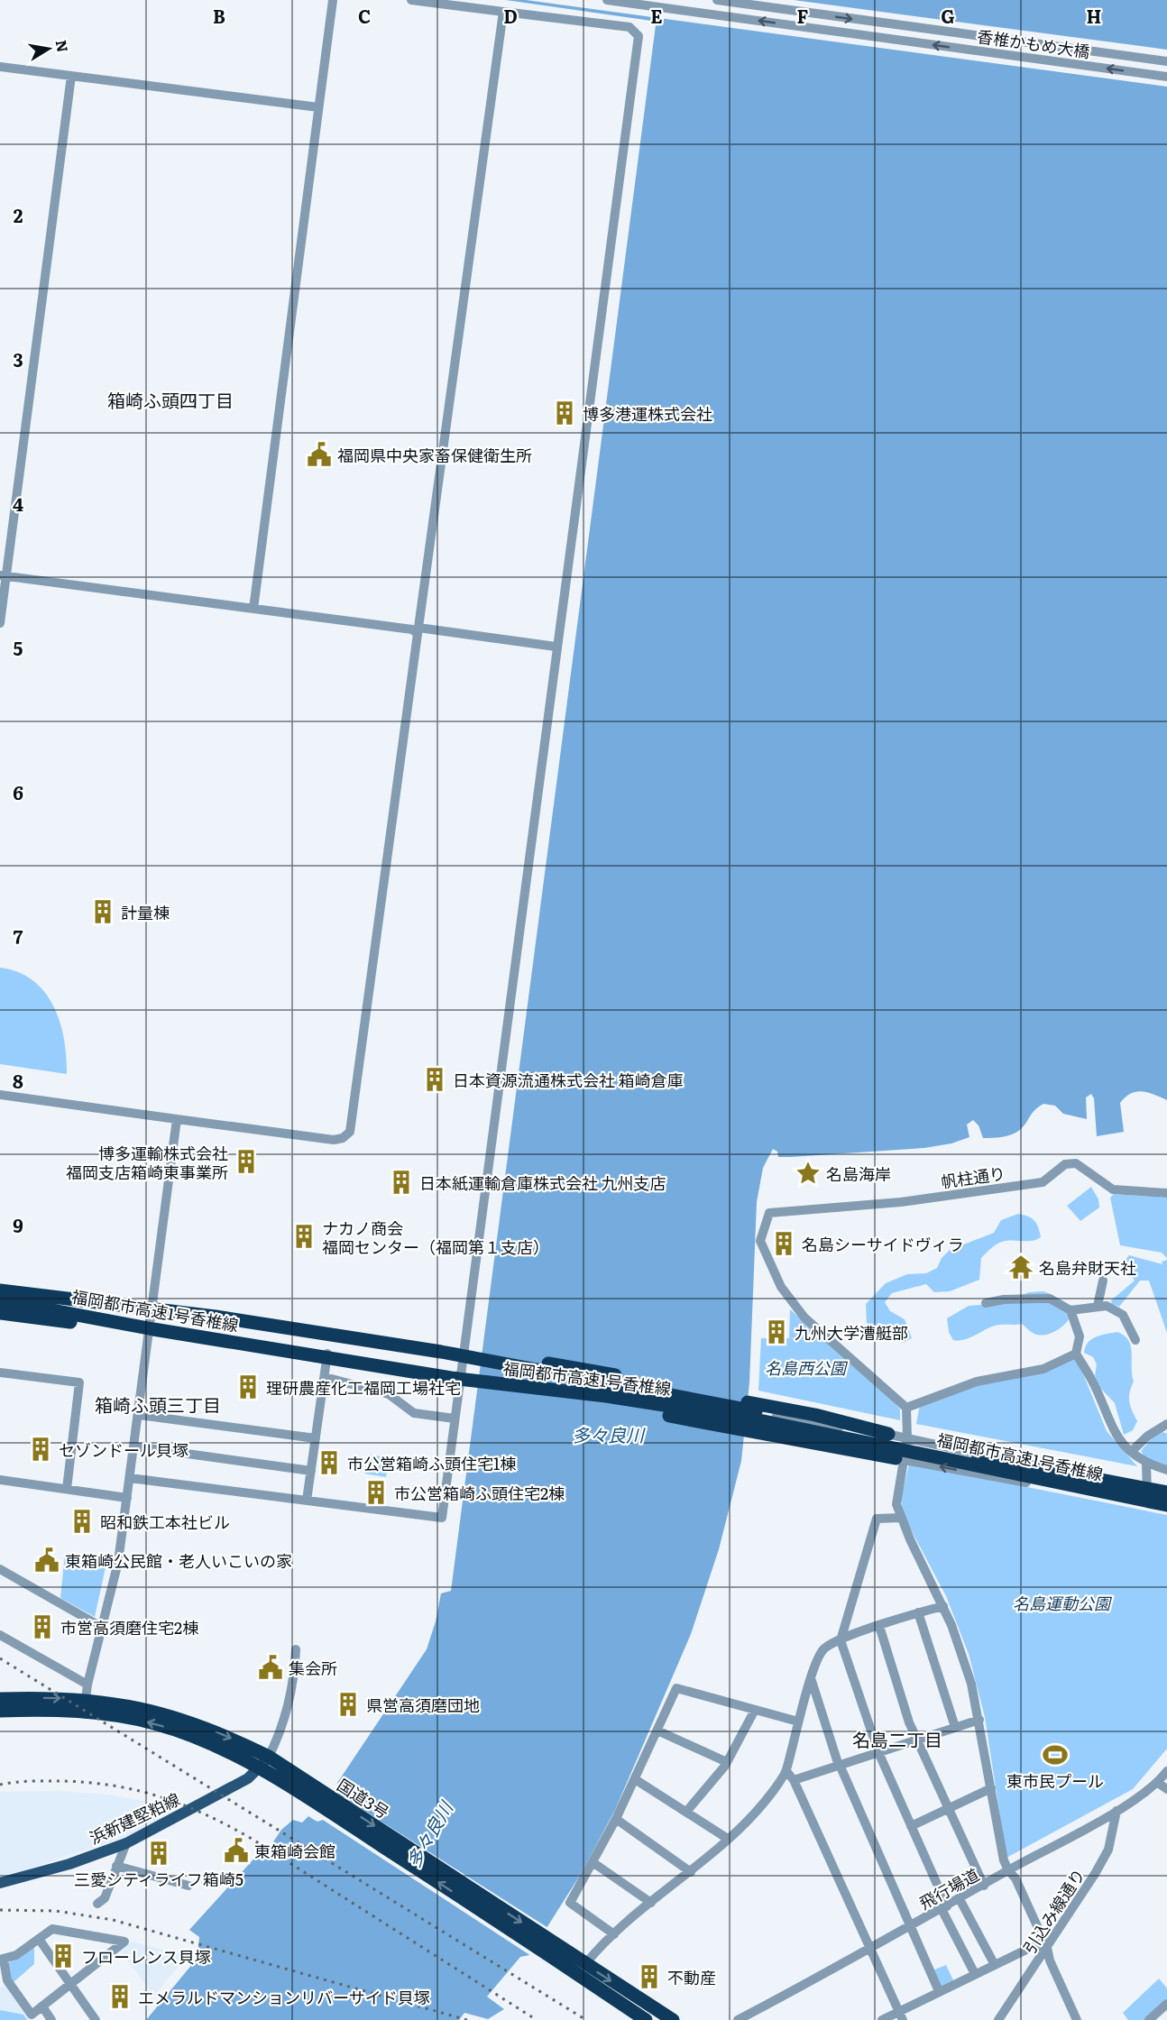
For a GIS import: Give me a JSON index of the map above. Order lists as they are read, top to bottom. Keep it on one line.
{"streets":{"highway":["福岡都市高速1号香椎線","国道3号"],"main road":["浜新建堅粕線"],"street":["香椎かもめ大橋","帆柱通り","飛行場道","引込み線通り"]},"crossings":[["国道3号","浜新建堅粕線"],["飛行場道","引込み線通り"]],"districts":["箱崎ふ頭四丁目","箱崎ふ頭三丁目","名島二丁目"],"water":["多々良川"],"parks":["名島西公園","名島運動公園"],"places":{"building":["博多港運株式会社","計量棟","日本資源流通株式会社 箱崎倉庫","博多運輸株式会社 福岡支店箱崎東事業所","日本紙運輸倉庫株式会社 九州支店","ナカノ商会 福岡センター（福岡第１支店）","名島シーサイドヴィラ","九州大学漕艇部","理研農産化工福岡工場社宅","セゾンドール貝塚","市公営箱崎ふ頭住宅1棟","市公営箱崎ふ頭住宅2棟","昭和鉄工本社ビル","市営高須磨住宅2棟","県営高須磨団地","三愛シティライフ箱崎5","フローレンス貝塚","不動産","エメラルドマンションリバーサイド貝塚"],"public building":["福岡県中央家畜保健衛生所","東箱崎公民館・老人いこいの家","集会所","東箱崎会館"],"place":["名島海岸"],"temple":["名島弁財天社"],"sports":["東市民プール"]},"north":"right","grid":{"columns":["B","C","D","E","F","G","H"],"rows":["2","3","4","5","6","7","8","9"]}}
